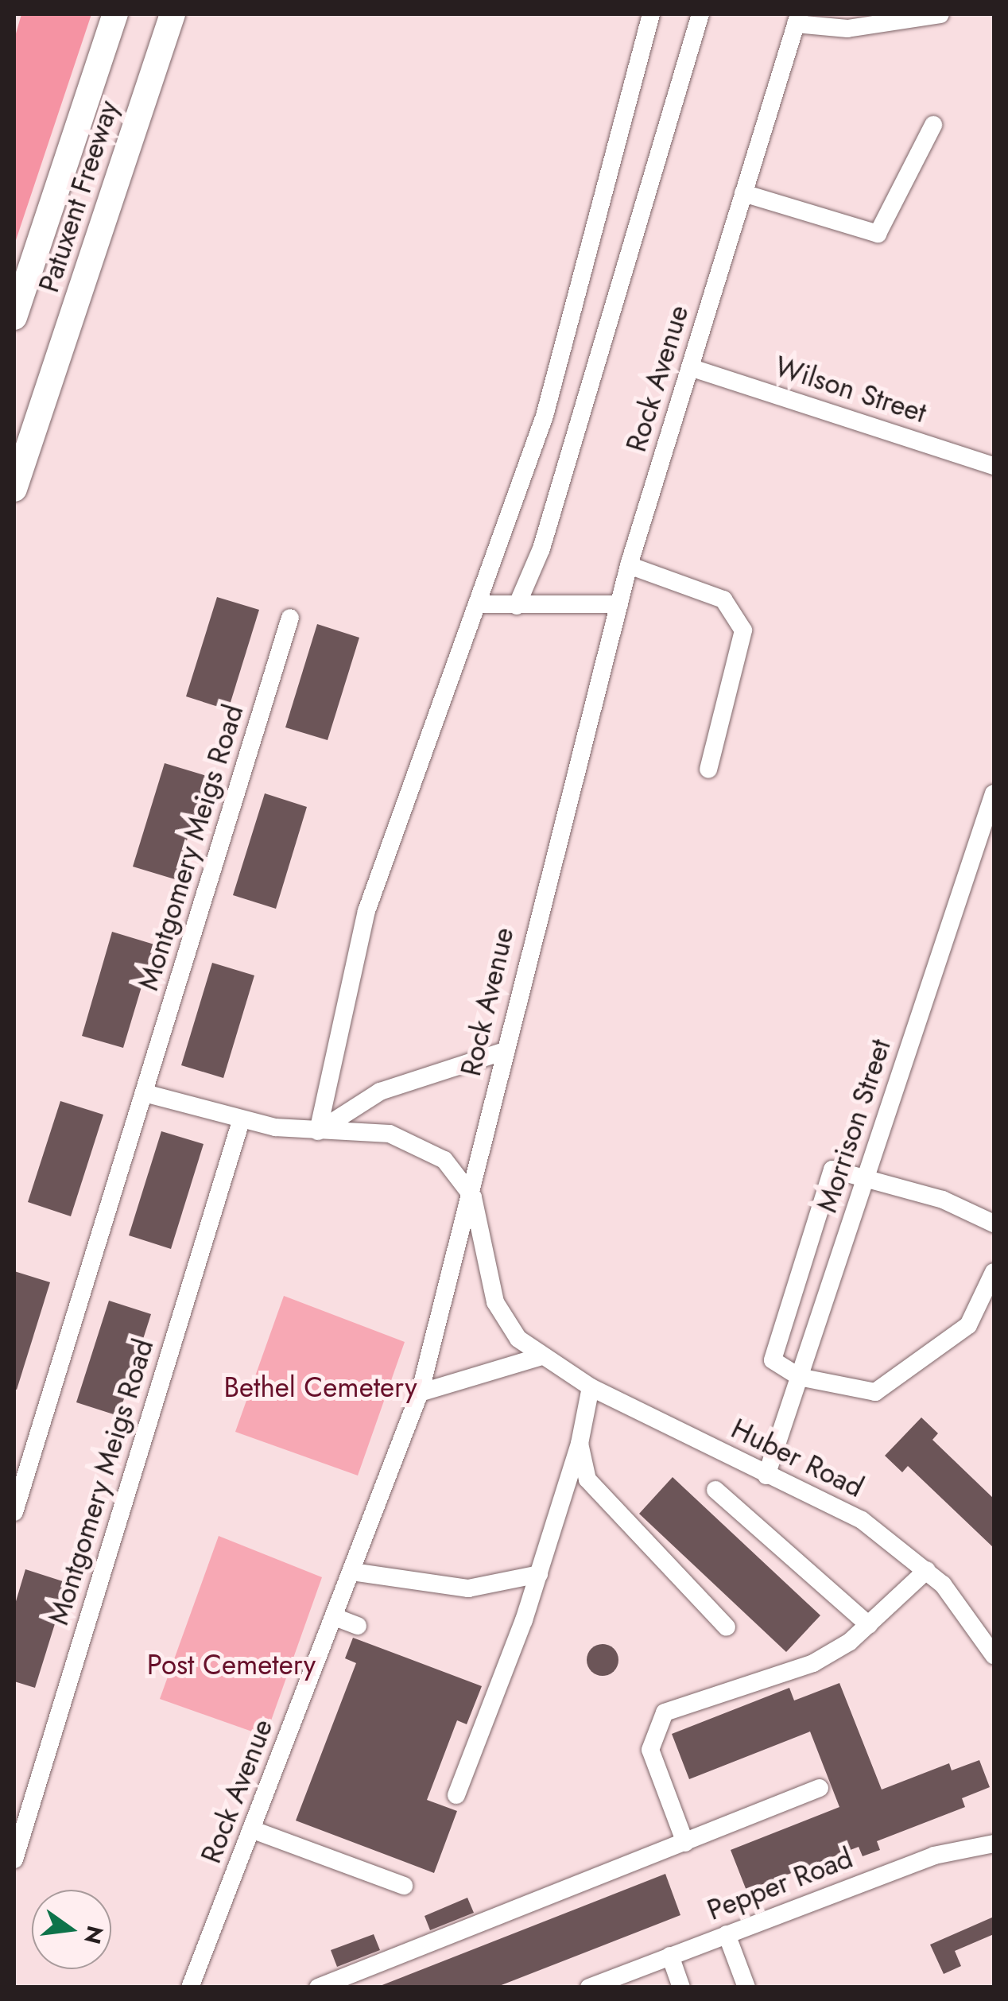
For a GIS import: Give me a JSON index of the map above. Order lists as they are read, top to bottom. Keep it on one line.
{"streets":{"highway":["Patuxent Freeway"],"street":["Rock Avenue","Wilson Street","Montgomery Meigs Road","Morrison Street","Huber Road","Pepper Road"]},"crossings":[["Rock Avenue","Wilson Street"],["Rock Avenue","Huber Road"],["Morrison Street","Huber Road"]],"parks":["Bethel Cemetery","Post Cemetery"],"north":"right"}
